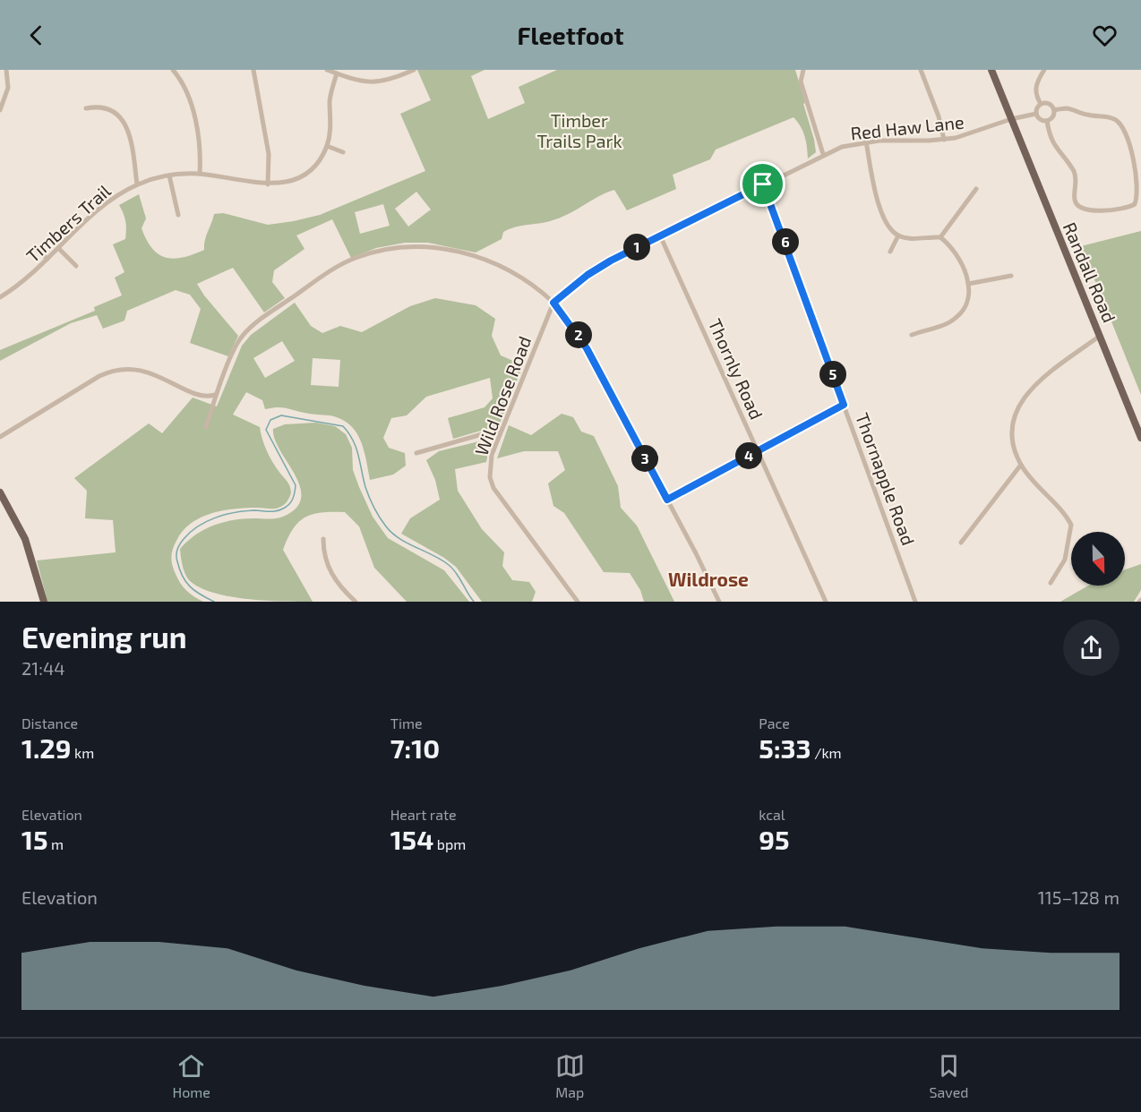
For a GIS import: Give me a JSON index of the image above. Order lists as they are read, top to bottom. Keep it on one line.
{"streets":{"main road":["Randall Road"],"street":["Red Haw Lane","Timbers Trail","Thornly Road","Wild Rose Road","Thornapple Road"]},"crossings":[["Red Haw Lane","Randall Road"],["Red Haw Lane","Thornly Road"],["Red Haw Lane","Wild Rose Road"],["Red Haw Lane","Thornapple Road"]],"districts":["Wildrose"],"parks":["Timber Trails Park"],"north":"bottom","page":{"header":"Fleetfoot","pins":["6","1","2","5","4","3"],"heading":["Evening run","21:44"],"stats":[["Distance","1.29 km"],["Time","7:10"],["Pace","5:33 /km"],["Elevation","15 m"],["Heart rate","154 bpm"],["kcal","95"]],"chart":["Elevation","115–128 m"],"tabs":["Home","Map","Saved"]}}
